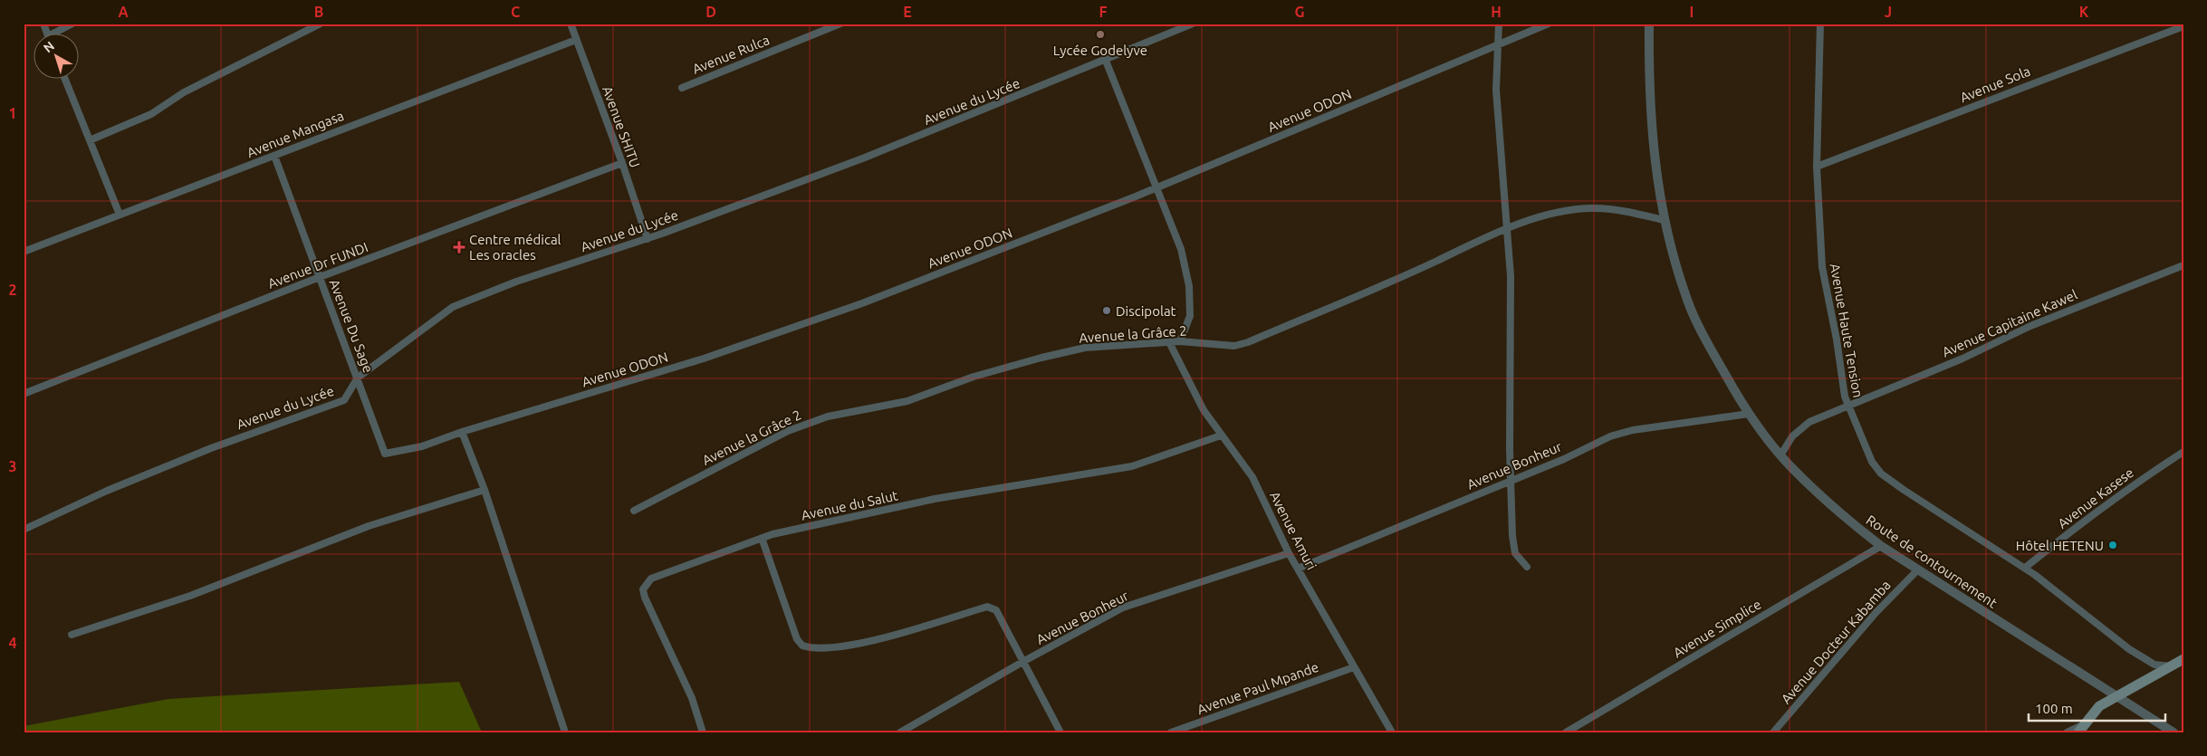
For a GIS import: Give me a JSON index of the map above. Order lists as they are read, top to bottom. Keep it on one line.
{"streets":{"street":["Avenue Rulca","Avenue Sola","Avenue du Lycée","Avenue ODON","Avenue SHITU","Avenue Mangasa","Avenue Dr FUNDI","Avenue Capitaine Kawel","Avenue Du Sage","Avenue Haute Tension","Avenue la Grâce 2","Avenue Bonheur","Avenue Kasese","Avenue du Salut","Avenue Amuri","Route de contournement","Avenue Simplice","Avenue Docteur Kabamba","Avenue Paul Mpande"]},"crossings":[["Avenue Sola","Avenue Haute Tension"],["Avenue du Lycée","Avenue SHITU"],["Avenue du Lycée","Avenue Du Sage"],["Avenue ODON","Avenue Du Sage"],["Avenue SHITU","Avenue Mangasa"],["Avenue SHITU","Avenue Dr FUNDI"],["Avenue Mangasa","Avenue Du Sage"],["Avenue Dr FUNDI","Avenue Du Sage"],["Avenue Capitaine Kawel","Avenue Haute Tension"],["Avenue Haute Tension","Avenue Kasese"],["Avenue la Grâce 2","Avenue Amuri"],["Avenue la Grâce 2","Route de contournement"],["Avenue Bonheur","Avenue Amuri"],["Avenue Bonheur","Route de contournement"],["Avenue du Salut","Avenue Amuri"],["Avenue Amuri","Avenue Paul Mpande"],["Route de contournement","Avenue Simplice"],["Route de contournement","Avenue Docteur Kabamba"]],"places":{"other":["Lycée Godelyve","Discipolat","Hôtel HETENU"],"health":["Centre médical Les oracles"]},"scale_bar":"100 m","north":"top left","grid":{"columns":["A","B","C","D","E","F","G","H","I","J","K"],"rows":["1","2","3","4"]}}
